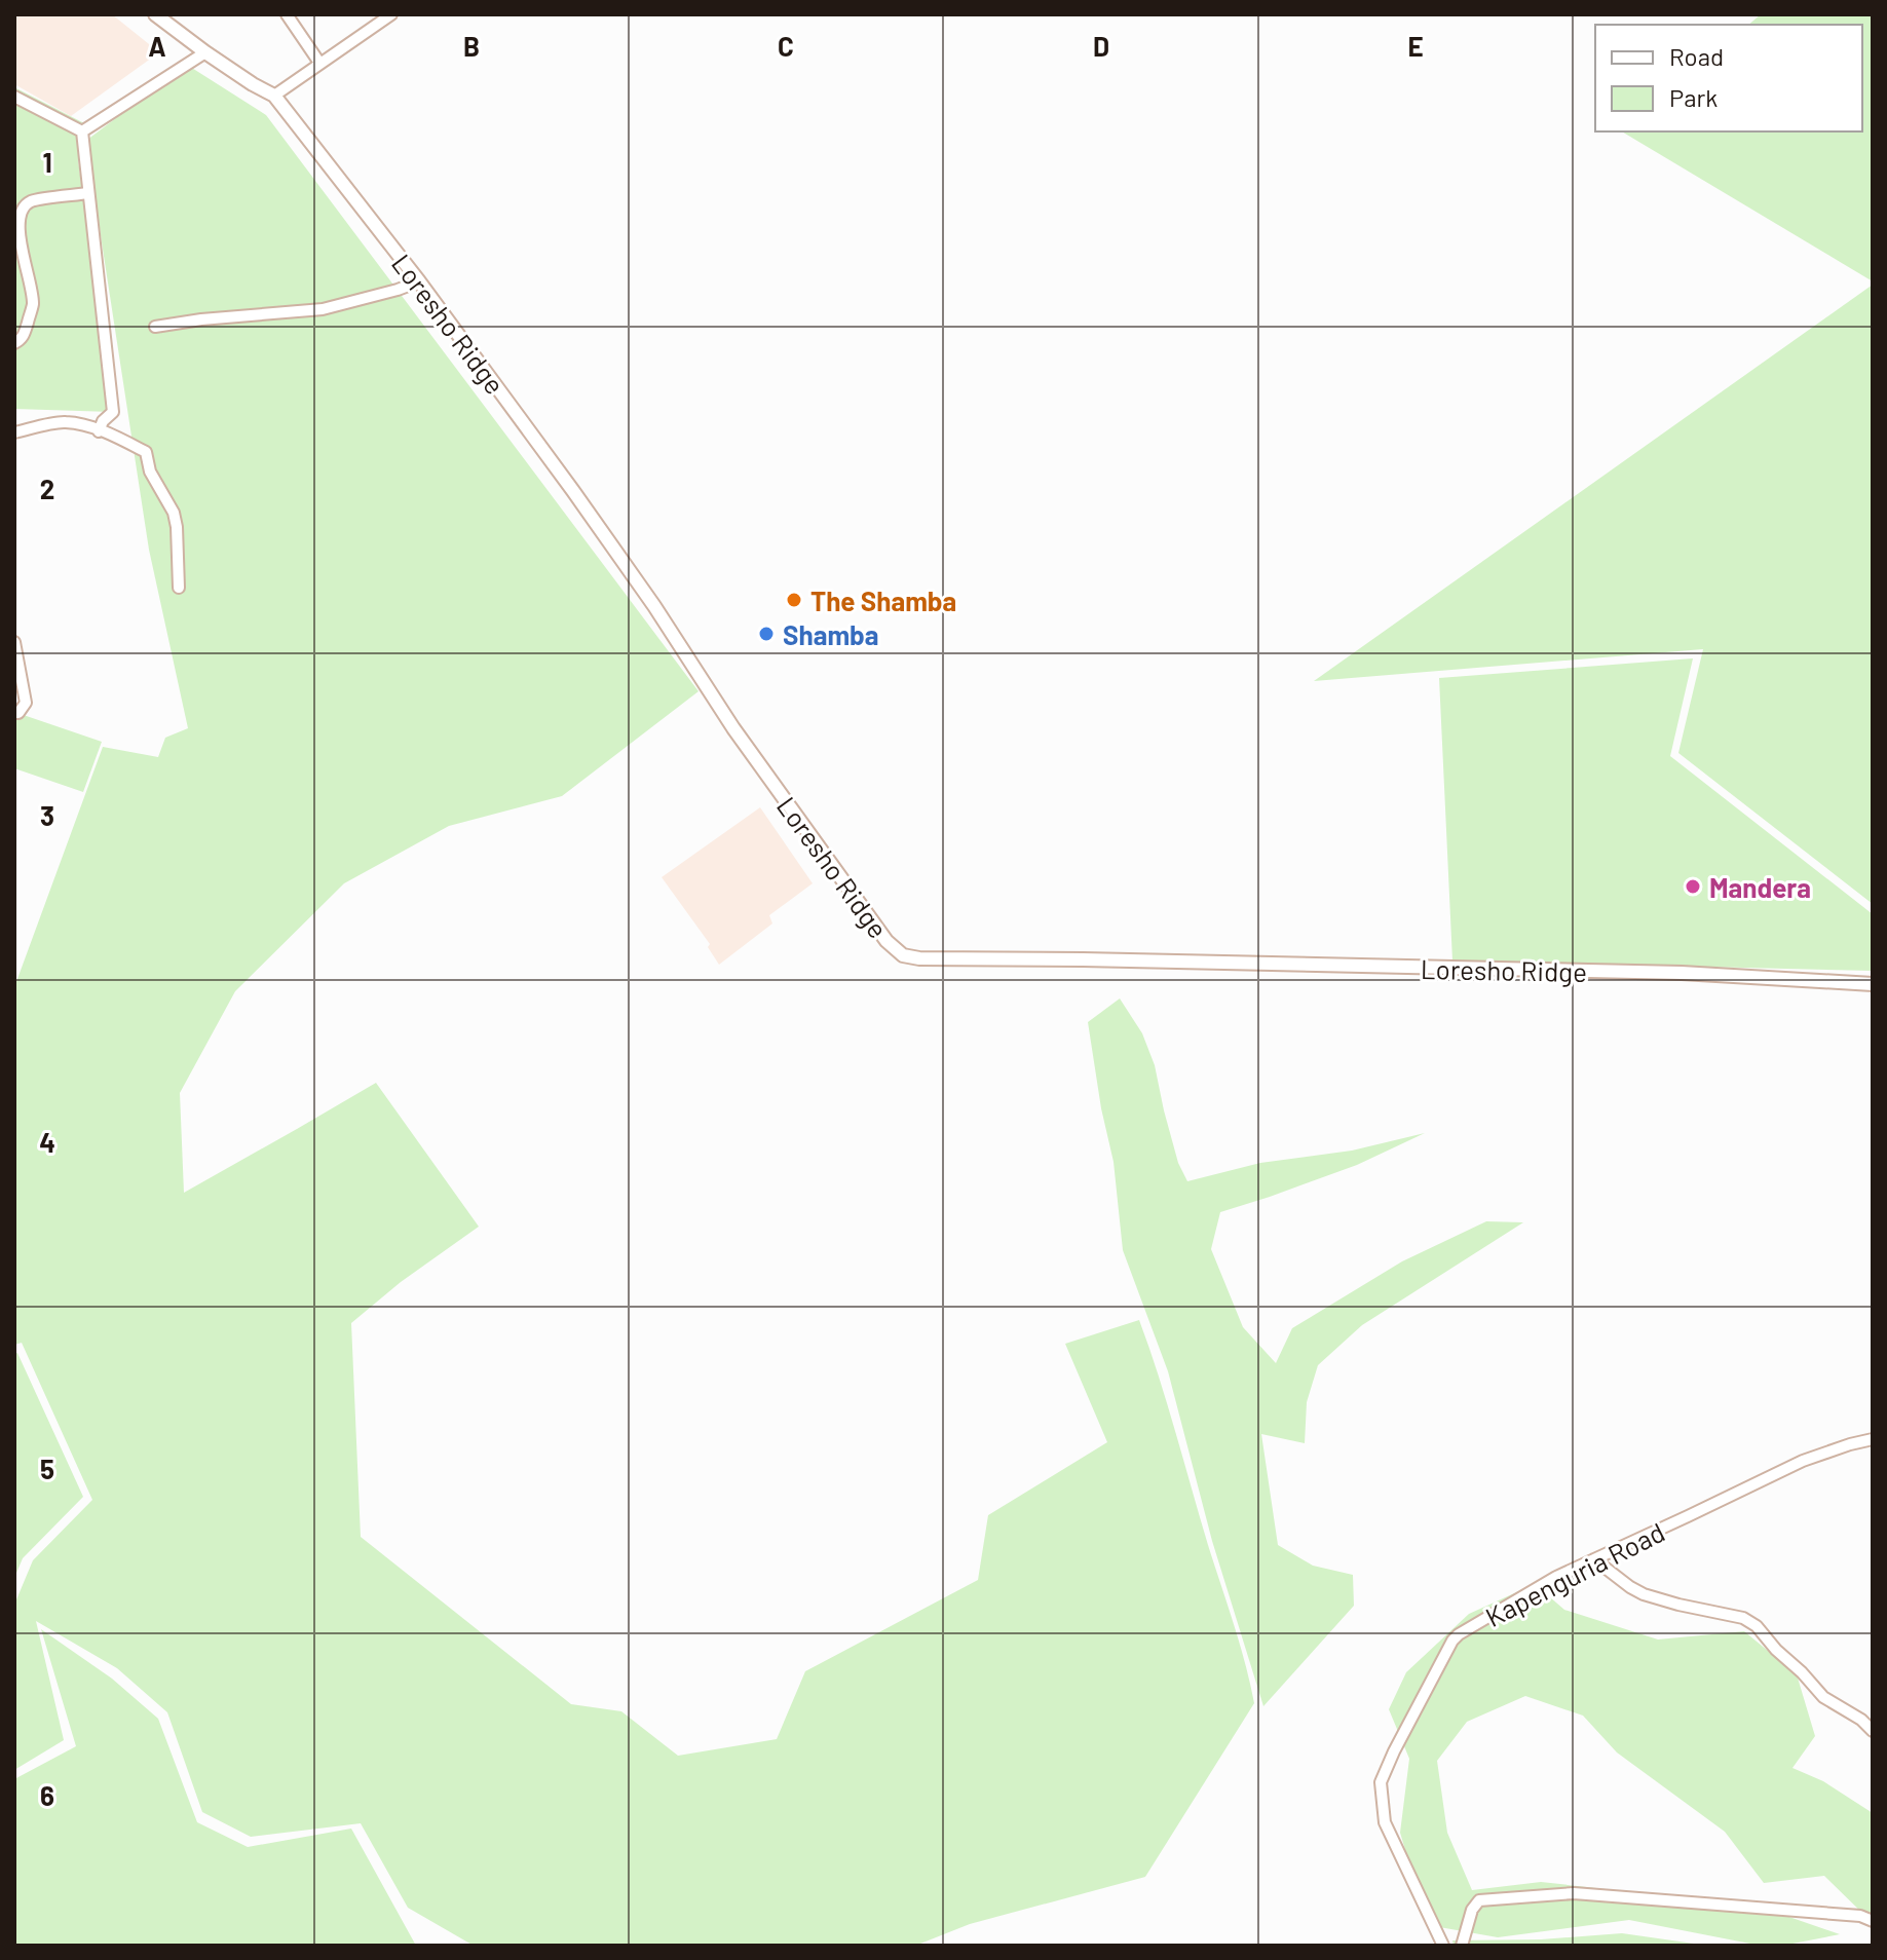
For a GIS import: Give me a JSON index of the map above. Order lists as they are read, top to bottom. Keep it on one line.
{"streets":{"street":["Loresho Ridge","Kapenguria Road"]},"places":["The Shamba","Shamba","Mandera"],"legend":["Road","Park"],"grid":{"columns":["A","B","C","D","E"],"rows":["1","2","3","4","5","6"]}}
